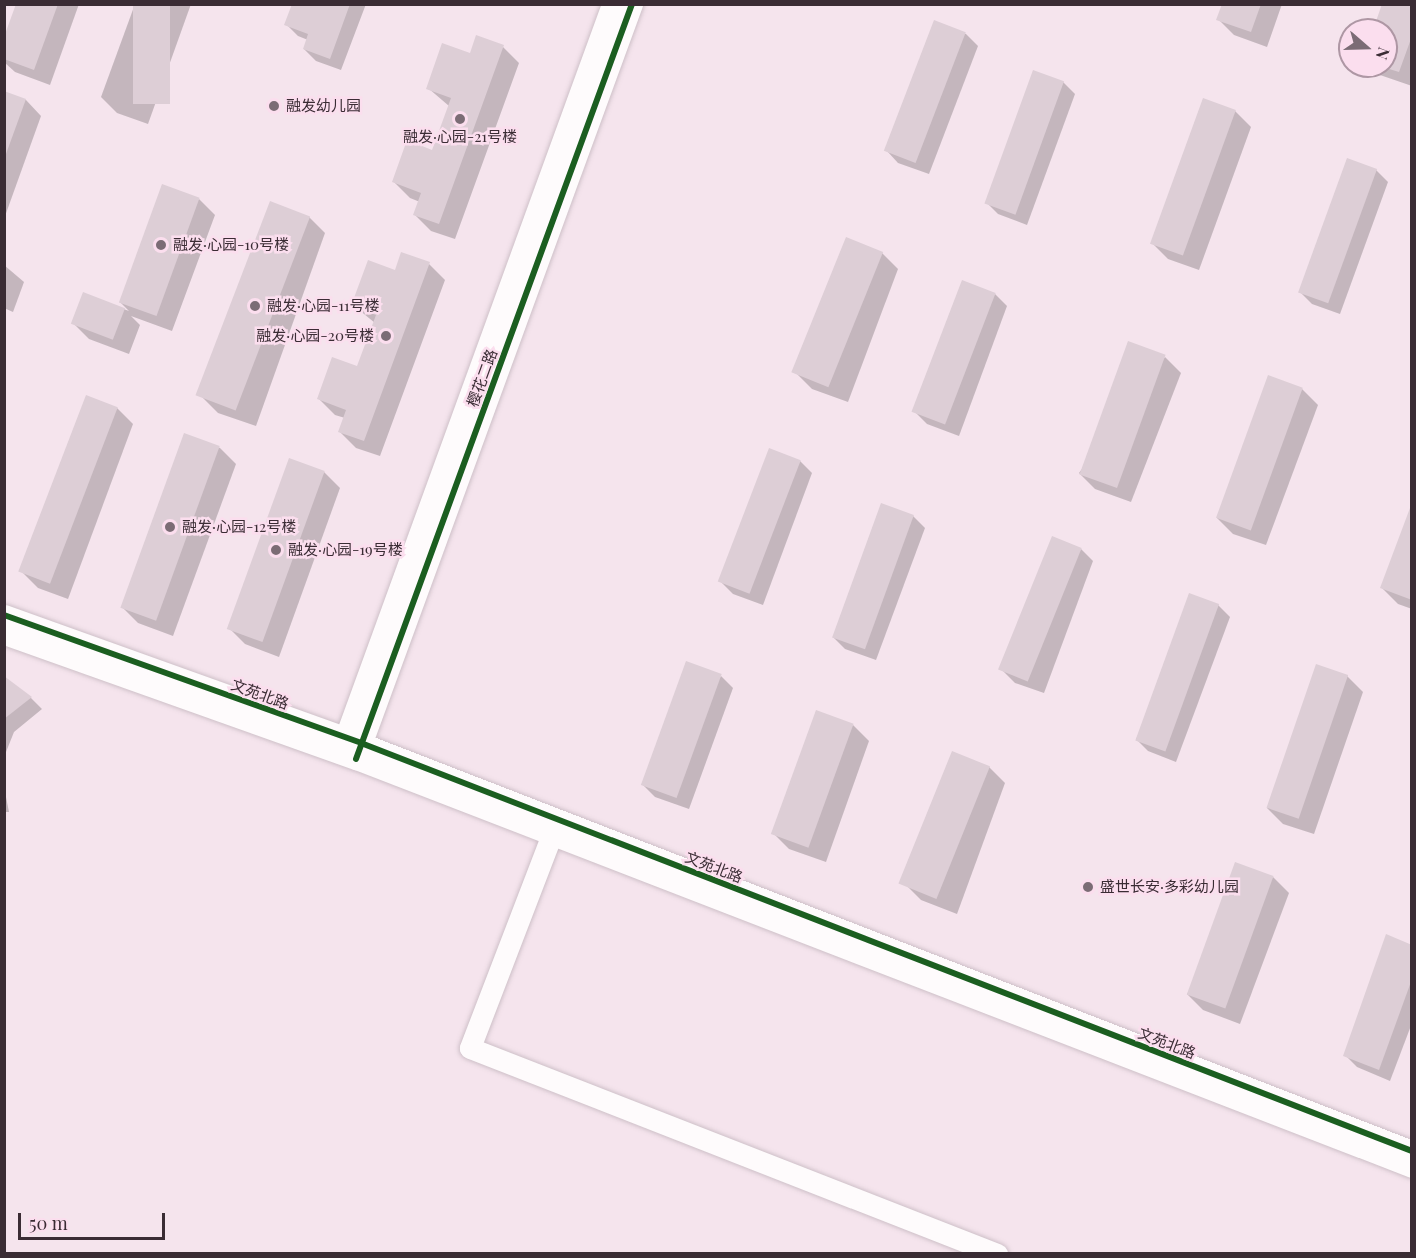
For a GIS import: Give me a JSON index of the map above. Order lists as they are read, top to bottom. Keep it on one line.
{"streets":{"street":["樱花二路","文苑北路"]},"crossings":[["樱花二路","文苑北路"]],"places":["融发幼儿园","融发·心园-21号楼","融发·心园-10号楼","融发·心园-11号楼","融发·心园-20号楼","融发·心园-12号楼","融发·心园-19号楼","盛世长安·多彩幼儿园"],"scale_bar":"50 m","north":"right"}
